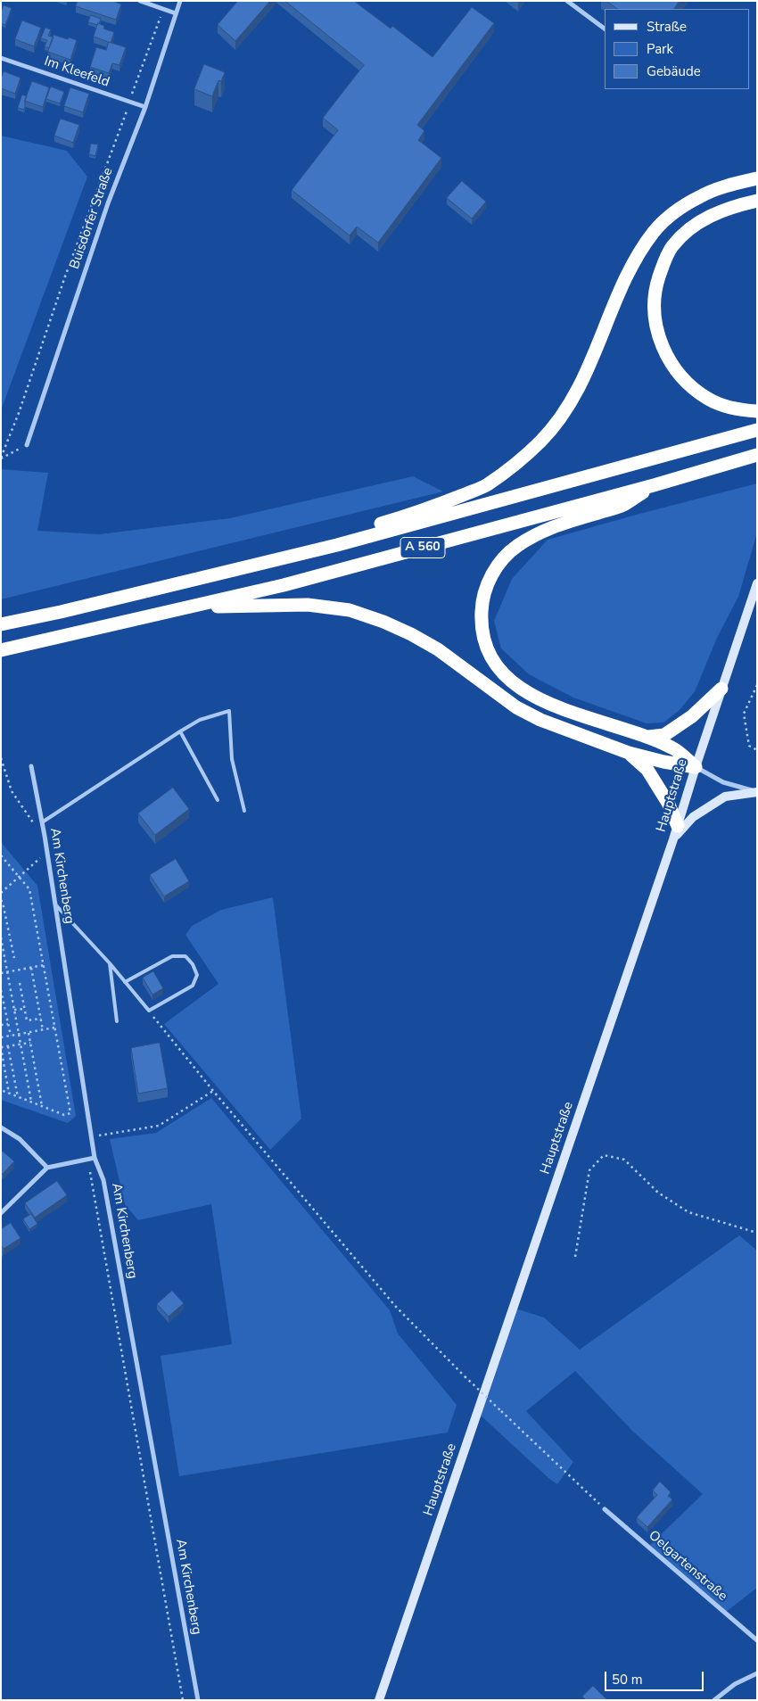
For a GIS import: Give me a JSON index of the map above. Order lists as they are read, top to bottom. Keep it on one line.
{"streets":{"highway":["A 560"],"main road":["Hauptstraße"],"street":["Im Kleefeld","Buisdorfer Straße","Am Kirchenberg","Oelgartenstraße"]},"crossings":[["Im Kleefeld","Buisdorfer Straße"]],"legend":["Straße","Park","Gebäude"],"scale_bar":"50 m"}
